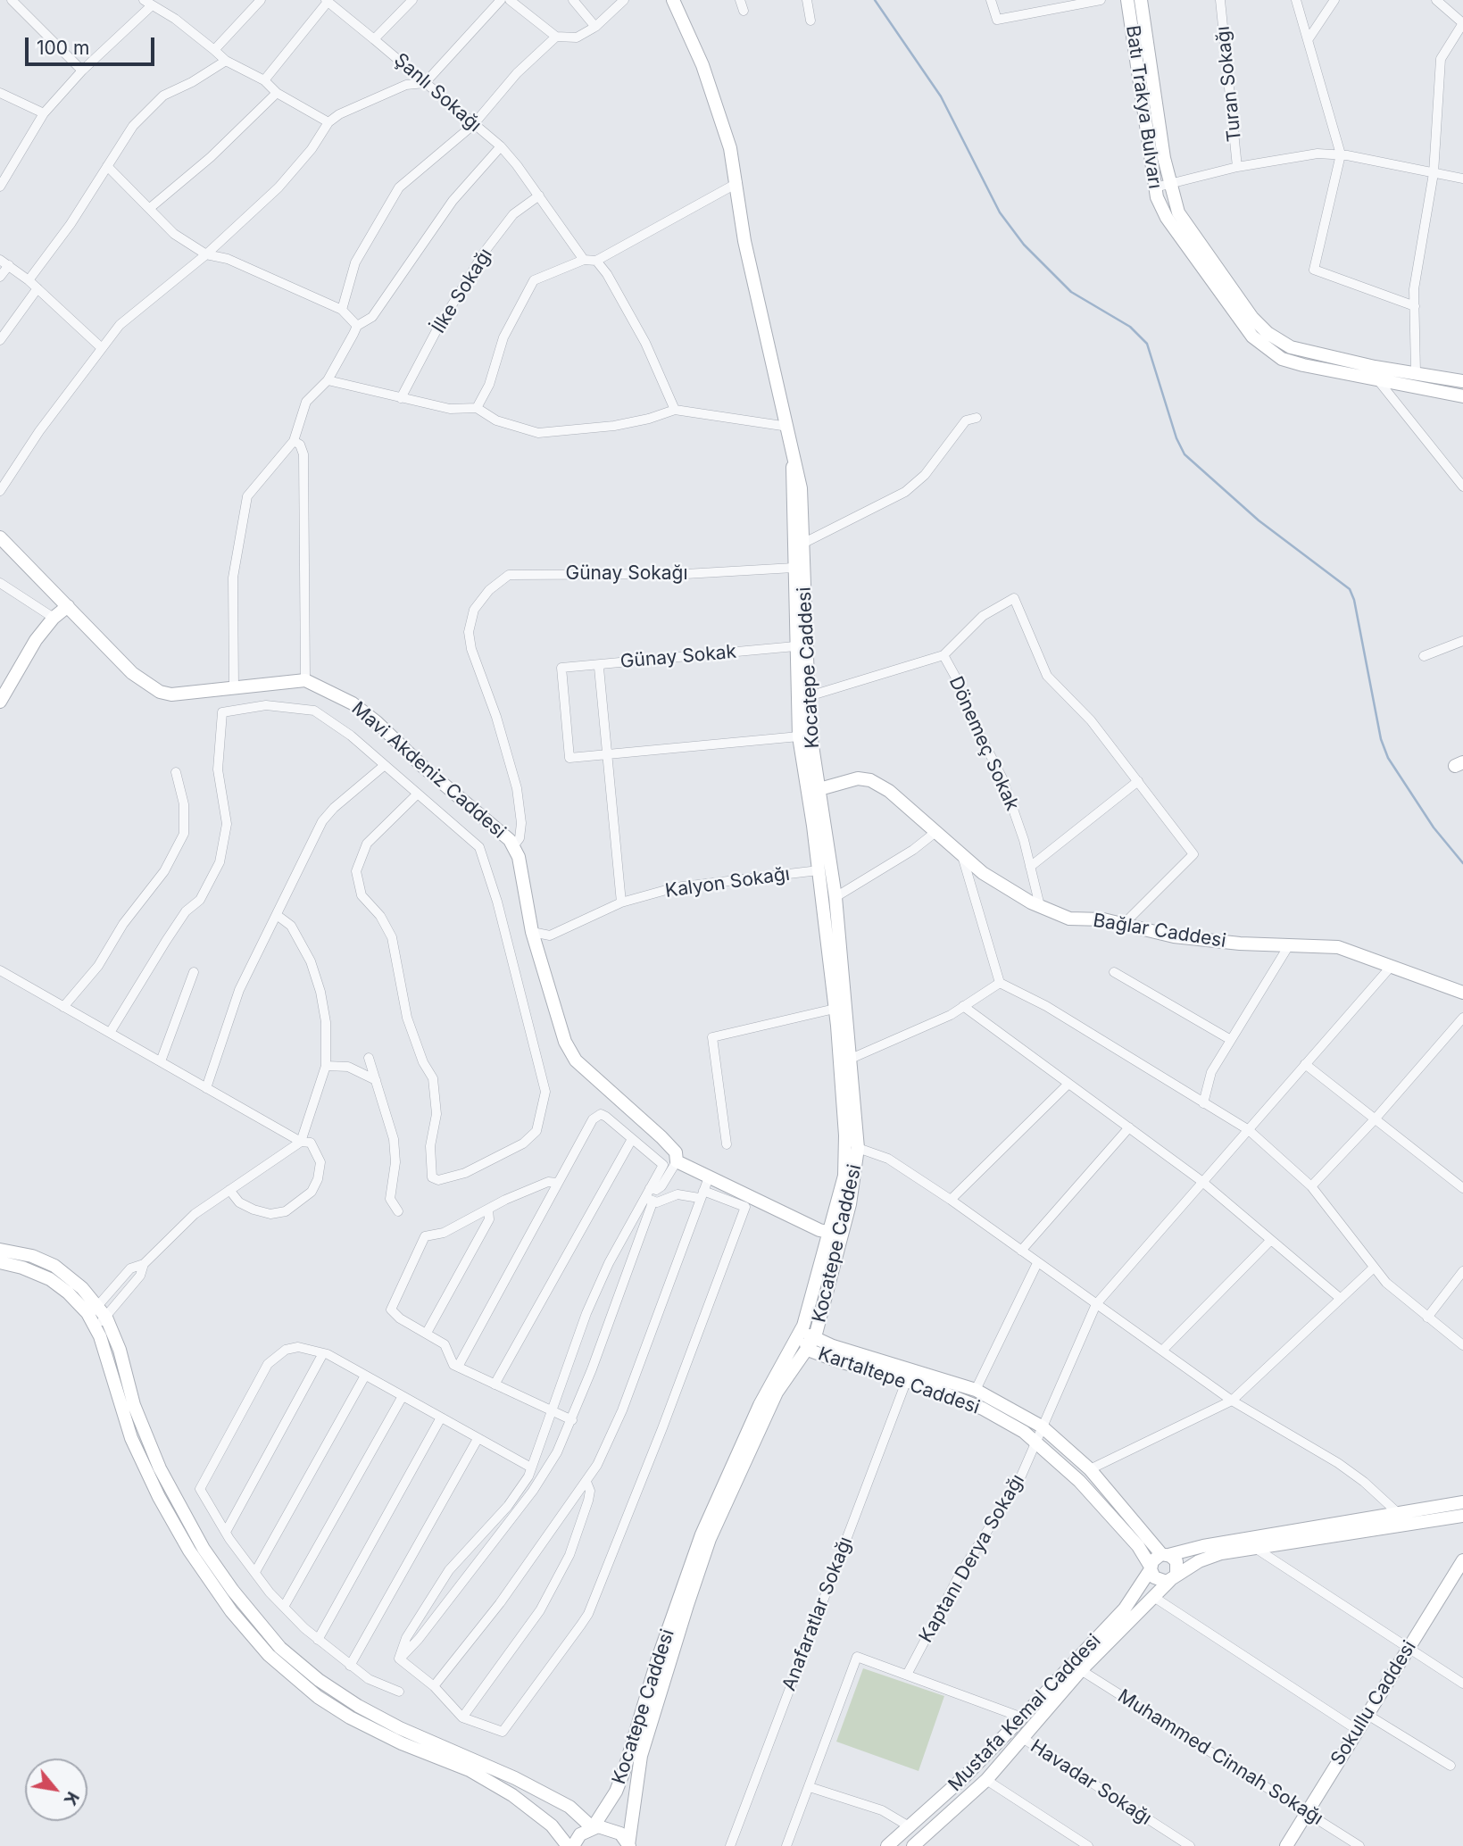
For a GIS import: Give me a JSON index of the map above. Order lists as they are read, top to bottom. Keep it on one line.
{"streets":{"main road":["Batı Trakya Bulvarı","Kocatepe Caddesi","Mavi Akdeniz Caddesi","Bağlar Caddesi","Kartaltepe Caddesi","Sokullu Caddesi","Mustafa Kemal Caddesi"],"street":["Turan Sokağı","Şanlı Sokağı","İlke Sokağı","Günay Sokağı","Günay Sokak","Dönemeç Sokak","Kalyon Sokağı","Kaptanı Derya Sokağı","Anafaratlar Sokağı","Muhammed Cinnah Sokağı","Havadar Sokağı"]},"crossings":[["Şanlı Sokağı","İlke Sokağı"],["Günay Sokağı","Kocatepe Caddesi"],["Günay Sokağı","Mavi Akdeniz Caddesi"],["Günay Sokak","Kocatepe Caddesi"],["Kocatepe Caddesi","Mavi Akdeniz Caddesi"],["Kocatepe Caddesi","Kalyon Sokağı"],["Kocatepe Caddesi","Bağlar Caddesi"],["Kocatepe Caddesi","Kartaltepe Caddesi"],["Dönemeç Sokak","Bağlar Caddesi"],["Mavi Akdeniz Caddesi","Kalyon Sokağı"],["Bağlar Caddesi","Kaptanı Derya Sokağı"],["Kartaltepe Caddesi","Kaptanı Derya Sokağı"],["Kartaltepe Caddesi","Anafaratlar Sokağı"],["Kartaltepe Caddesi","Mustafa Kemal Caddesi"],["Sokullu Caddesi","Muhammed Cinnah Sokağı"],["Mustafa Kemal Caddesi","Muhammed Cinnah Sokağı"],["Mustafa Kemal Caddesi","Havadar Sokağı"]],"scale_bar":"100 m","north":"bottom right"}
